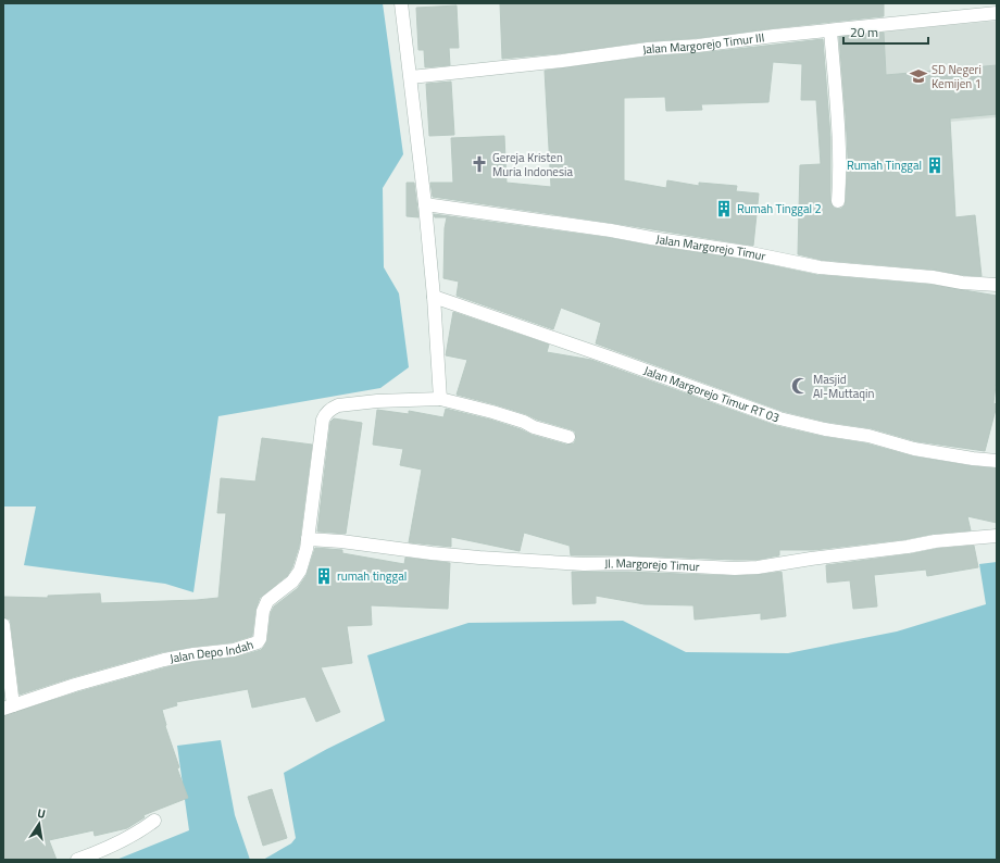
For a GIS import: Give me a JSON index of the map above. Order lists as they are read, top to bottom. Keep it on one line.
{"streets":{"street":["Jalan Margorejo Timur III","Jalan Margorejo Timur","Jalan Margorejo Timur RT 03","Jl. Margorejo Timur","Jalan Depo Indah"]},"crossings":[["Jl. Margorejo Timur","Jalan Depo Indah"]],"places":{"school or university":["SD Negeri Kemijen 1"],"church":["Gereja Kristen Muria Indonesia"],"building":["Rumah Tinggal","Rumah Tinggal 2","rumah tinggal"],"mosque":["Masjid Al-Muttaqin"]},"scale_bar":"20 m","north":"top"}
